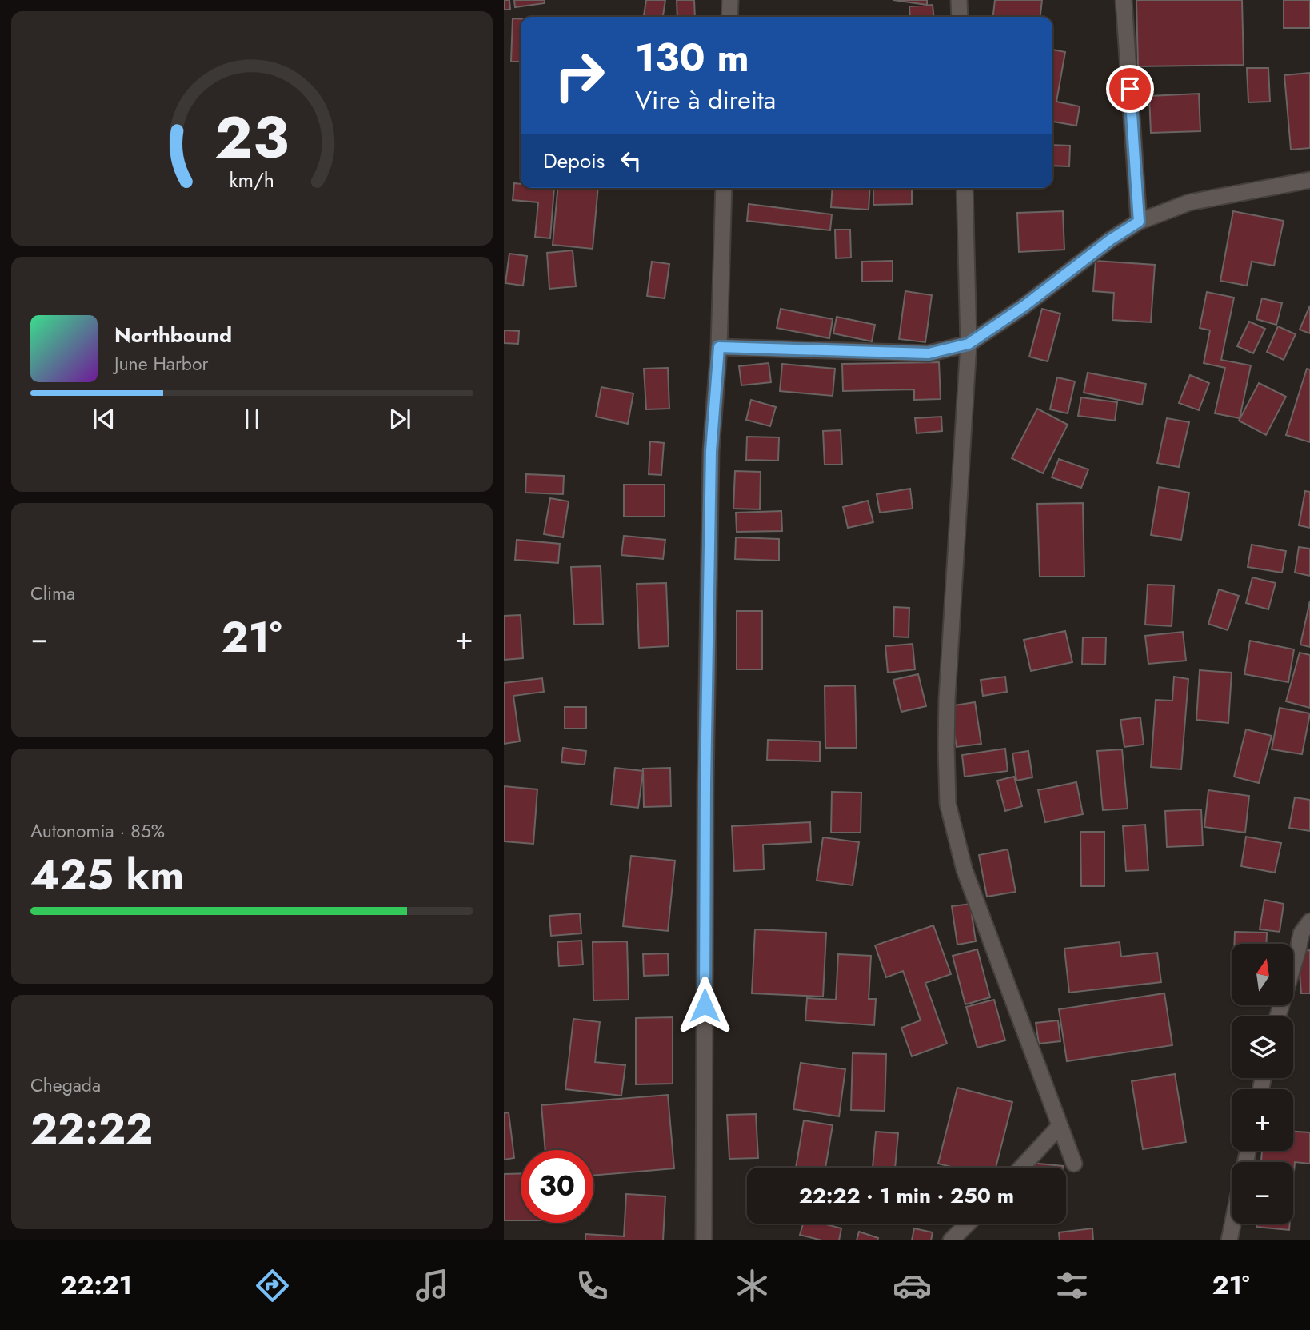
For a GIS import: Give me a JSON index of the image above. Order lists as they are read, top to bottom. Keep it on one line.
{"north":"top","page":{"turn":["130 m","Vire à direita"],"then":"Depois","song":["Northbound","June Harbor"],"tile":["Clima",["Autonomia · 85%","425 km"],["Chegada","22:22"]],"heat":["−","21°","+"],"map_buttons":["+","−"],"limit":"30","trip":"22:22 · 1 min · 250 m","tabs":["22:21","21°"],"gauge":["23","km/h"]}}
